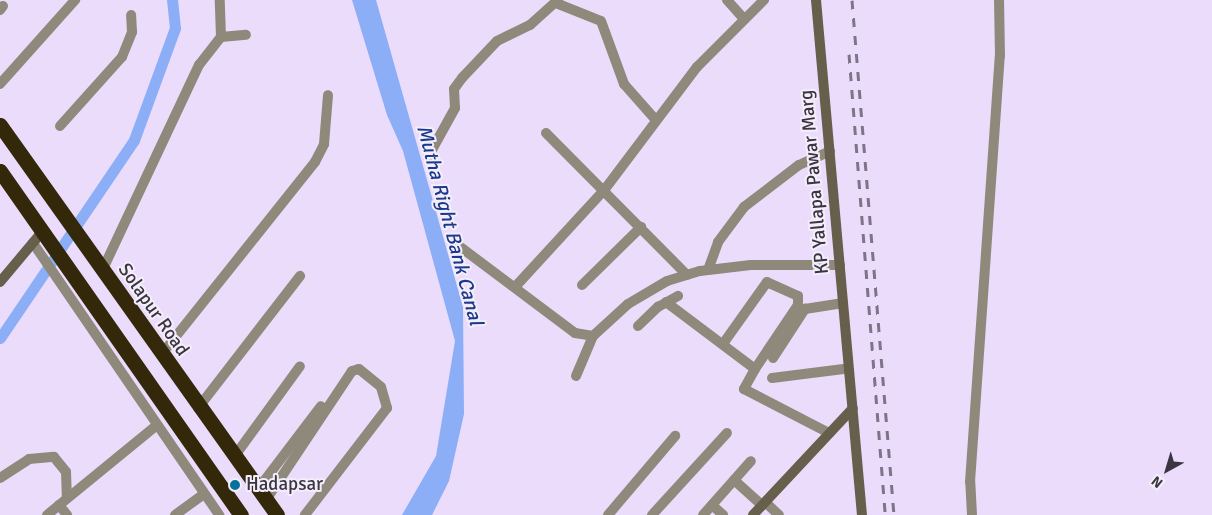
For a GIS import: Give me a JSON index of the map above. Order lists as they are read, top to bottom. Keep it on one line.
{"streets":{"highway":["Solapur Road"],"street":["KP Yallapa Pawar Marg"]},"water":["Mutha Right Bank Canal"],"places":["Hadapsar"],"north":"bottom left"}
